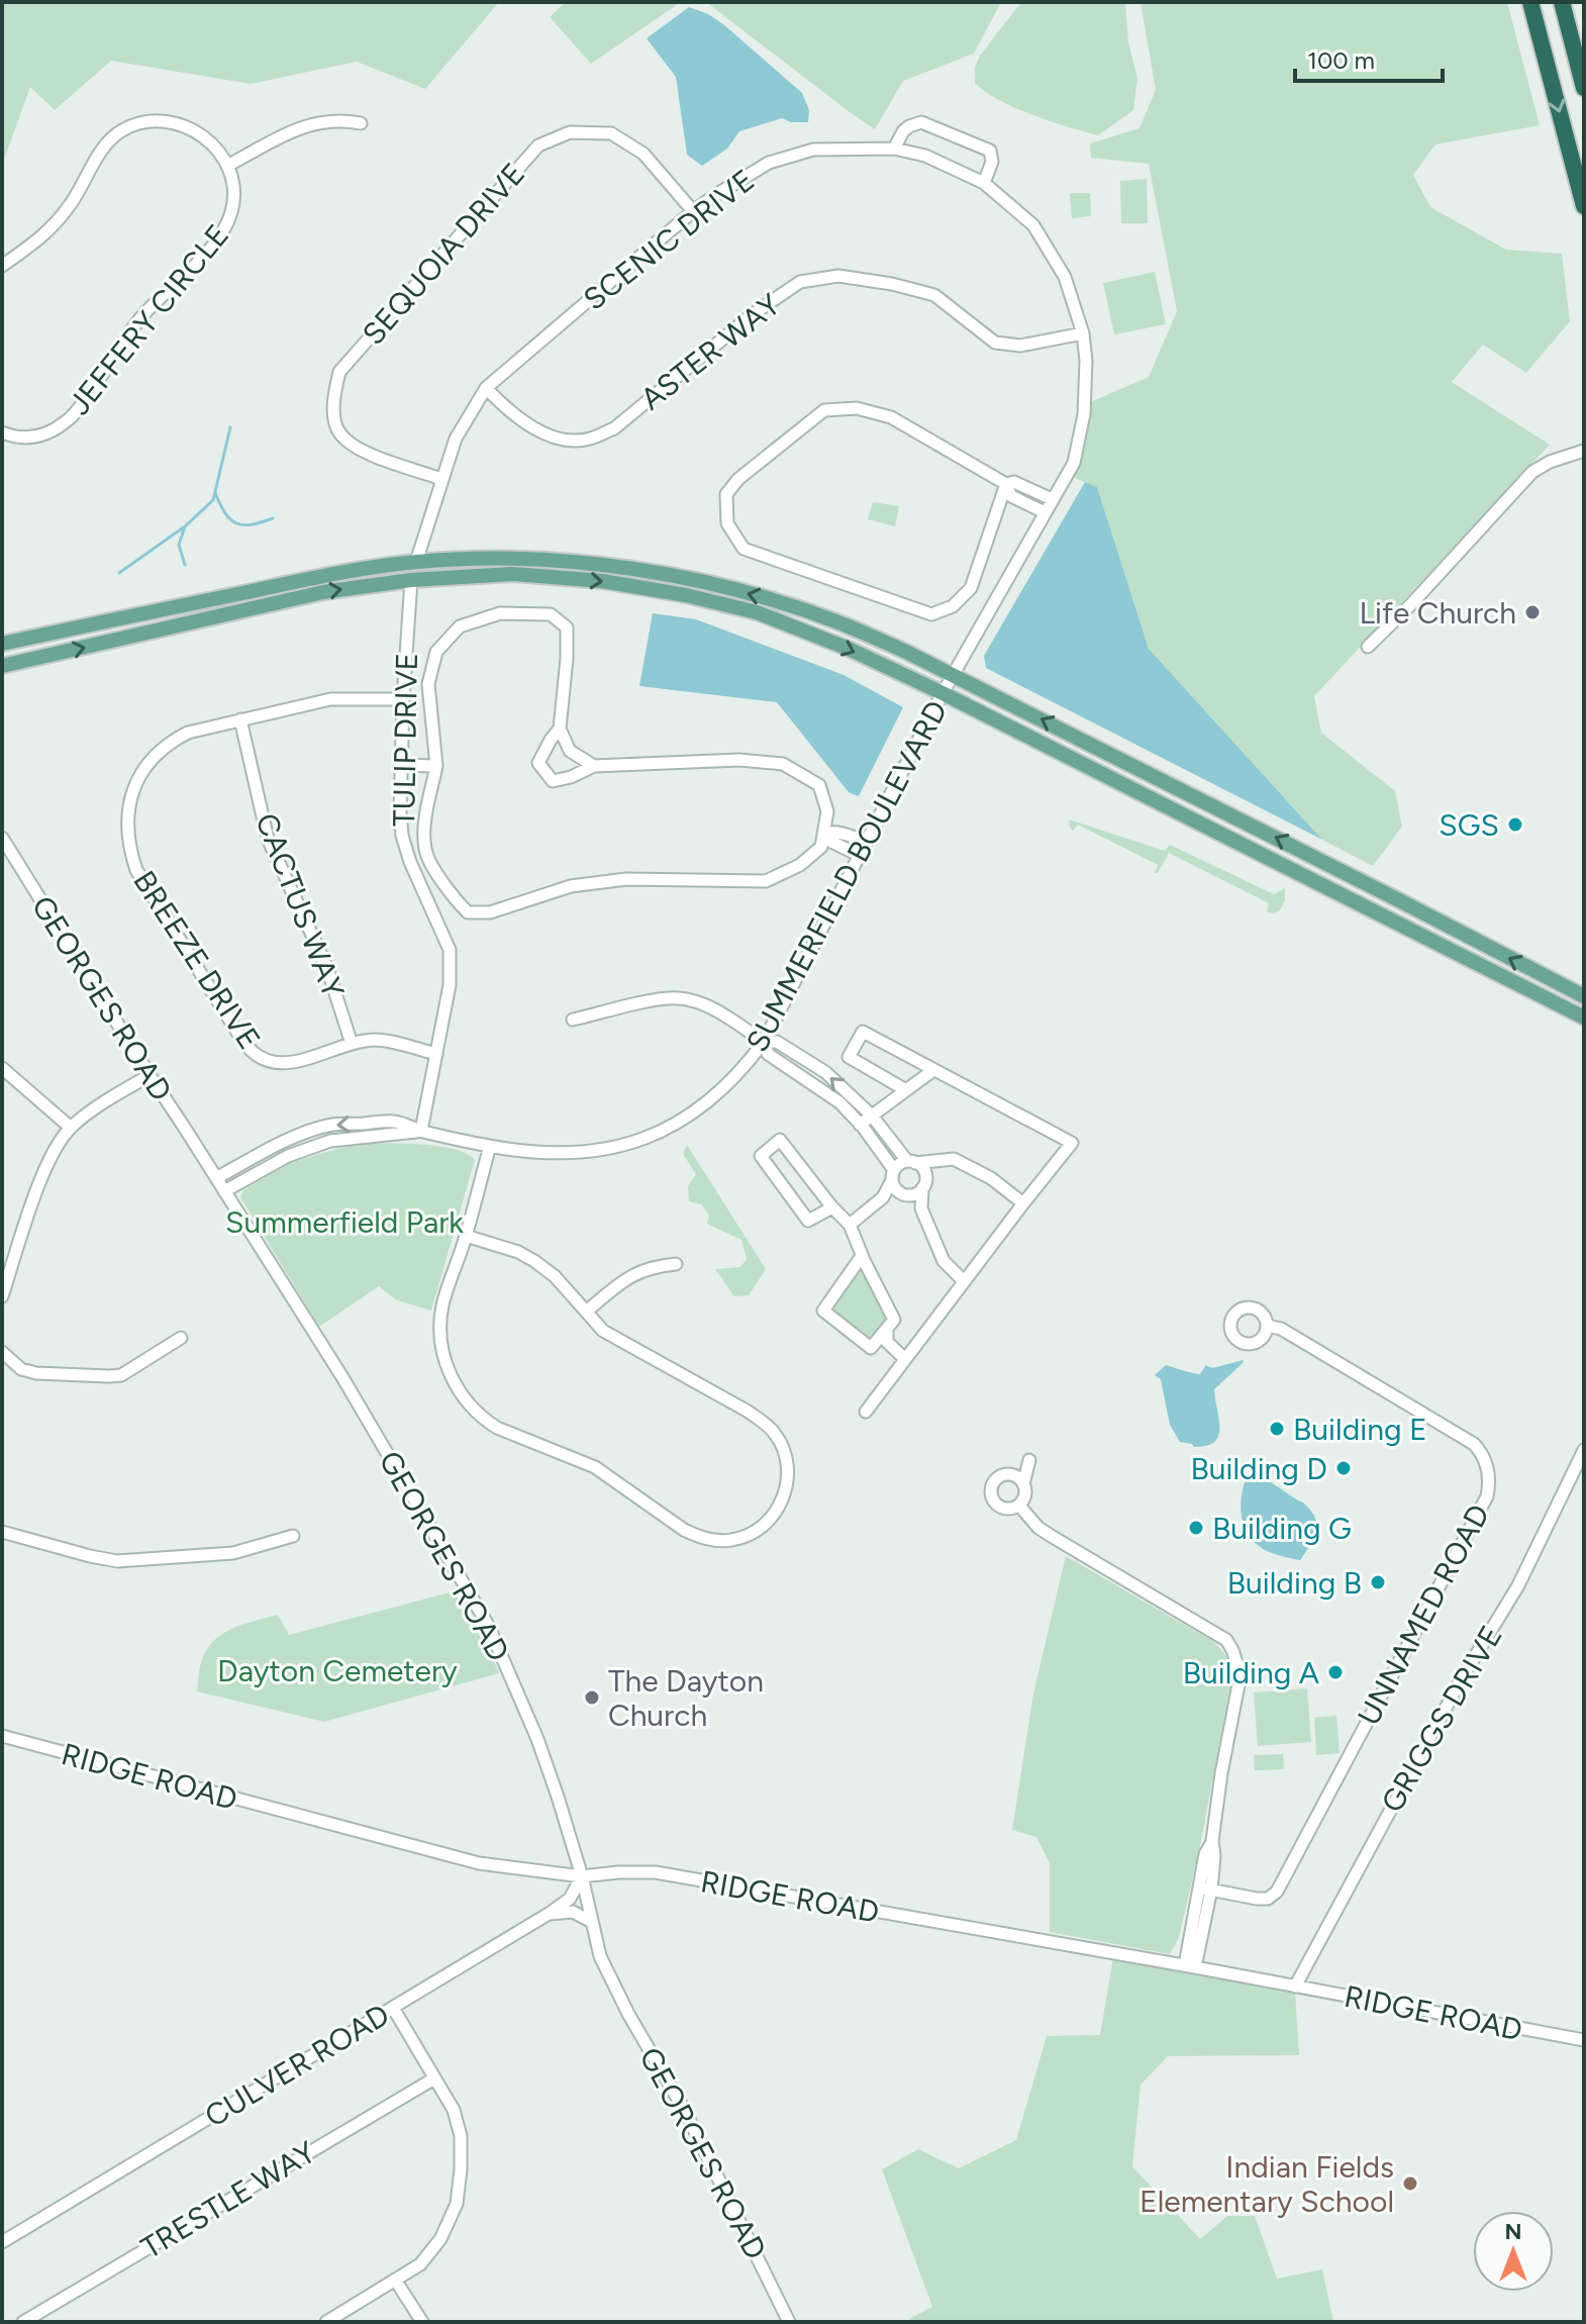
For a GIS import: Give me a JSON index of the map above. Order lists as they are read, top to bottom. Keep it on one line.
{"streets":{"street":["SCENIC DRIVE","SEQUOIA DRIVE","JEFFERY CIRCLE","ASTER WAY","TULIP DRIVE","SUMMERFIELD BOULEVARD","CACTUS WAY","BREEZE DRIVE","GEORGES ROAD","UNNAMED ROAD","GRIGGS DRIVE","RIDGE ROAD","CULVER ROAD","TRESTLE WAY"]},"crossings":[["SCENIC DRIVE","SEQUOIA DRIVE"],["SCENIC DRIVE","ASTER WAY"],["SCENIC DRIVE","SUMMERFIELD BOULEVARD"],["TULIP DRIVE","SUMMERFIELD BOULEVARD"],["TULIP DRIVE","BREEZE DRIVE"],["SUMMERFIELD BOULEVARD","GEORGES ROAD"],["CACTUS WAY","BREEZE DRIVE"],["GEORGES ROAD","RIDGE ROAD"],["GEORGES ROAD","CULVER ROAD"],["GRIGGS DRIVE","RIDGE ROAD"],["RIDGE ROAD","CULVER ROAD"]],"parks":["Summerfield Park","Dayton Cemetery"],"places":["Life Church","SGS","Building E","Building D","Building G","Building B","Building A","The Dayton Church","Indian Fields Elementary School"],"scale_bar":"100 m","north":"top"}
